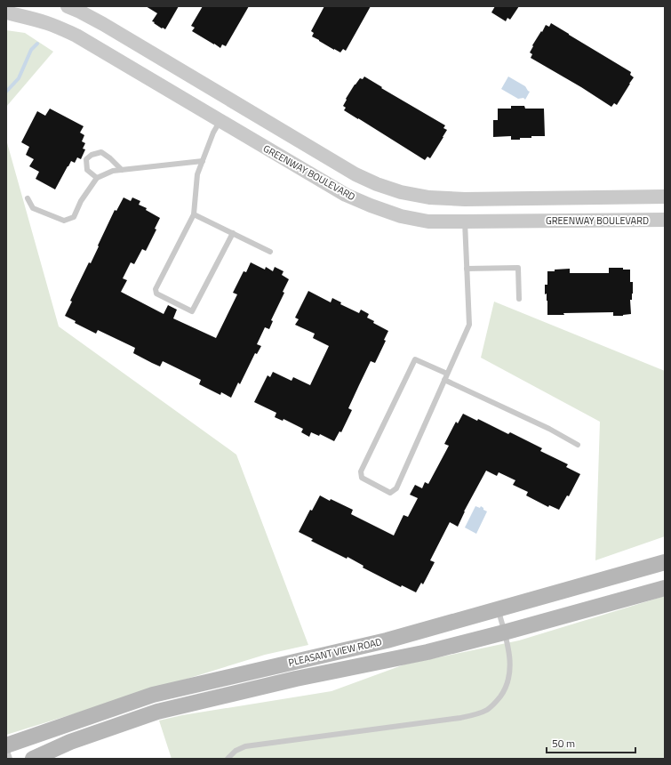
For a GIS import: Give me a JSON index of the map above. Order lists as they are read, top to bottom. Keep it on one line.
{"streets":{"main road":["PLEASANT VIEW ROAD"],"street":["GREENWAY BOULEVARD"]},"scale_bar":"50 m"}
